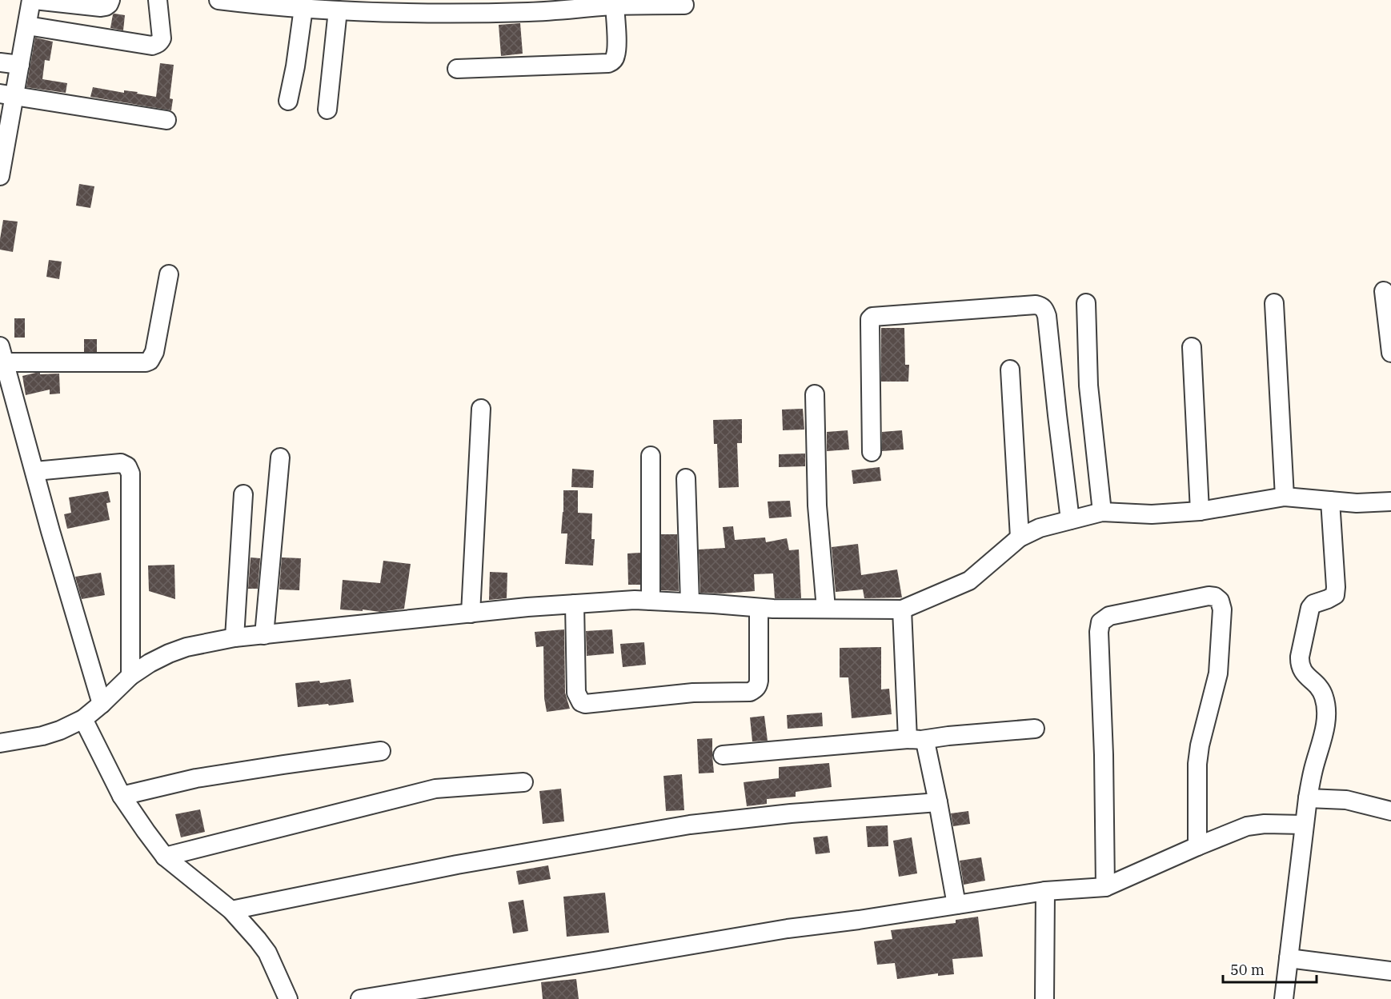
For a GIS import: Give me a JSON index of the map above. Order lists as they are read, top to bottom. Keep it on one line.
{"scale_bar":"50 m"}
